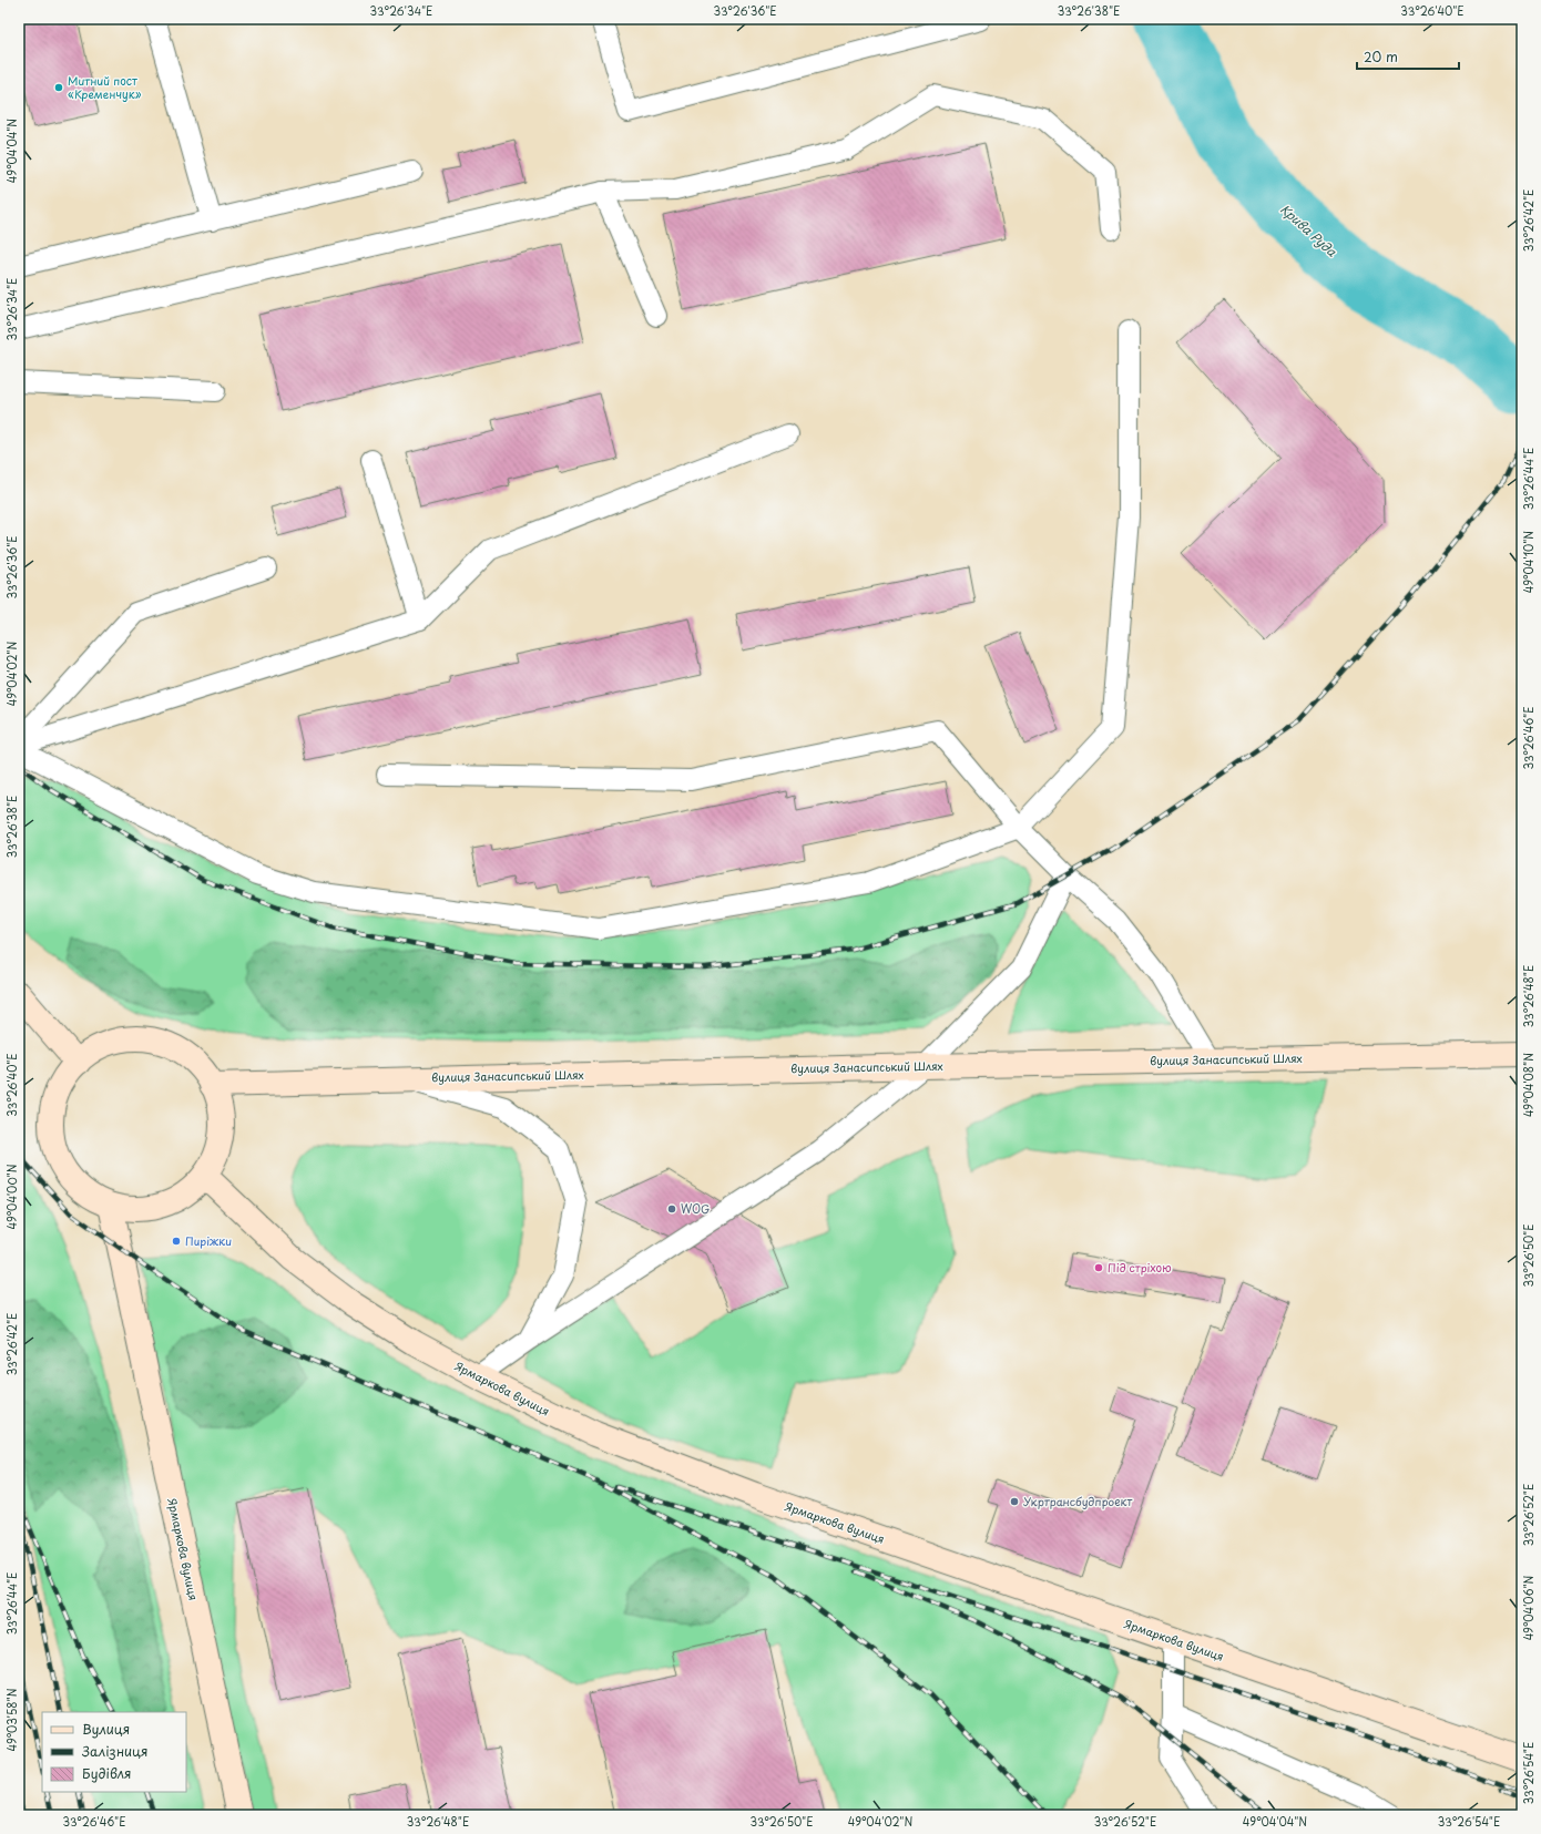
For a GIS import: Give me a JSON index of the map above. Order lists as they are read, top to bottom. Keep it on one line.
{"streets":{"street":["вулиця Занасипський Шлях","Ярмаркова вулиця"]},"water":["Крива Руда"],"places":["Митний пост «Кременчук»","WOG","Пиріжки","Під стріхою","Укртрансбудпроект"],"legend":["Вулиця","Залізниця","Будівля"],"scale_bar":"20 m","coordinates":["33°26'34\"E","33°26'36\"E","33°26'38\"E","33°26'40\"E","49°04'04\"N","33°26'42\"E","33°26'44\"E","49°04'10\"N","49°04'02\"N","33°26'46\"E","33°26'48\"E","49°04'08\"N","49°04'00\"N","33°26'50\"E","33°26'52\"E","49°04'06\"N","49°03'58\"N","33°26'54\"E"]}
